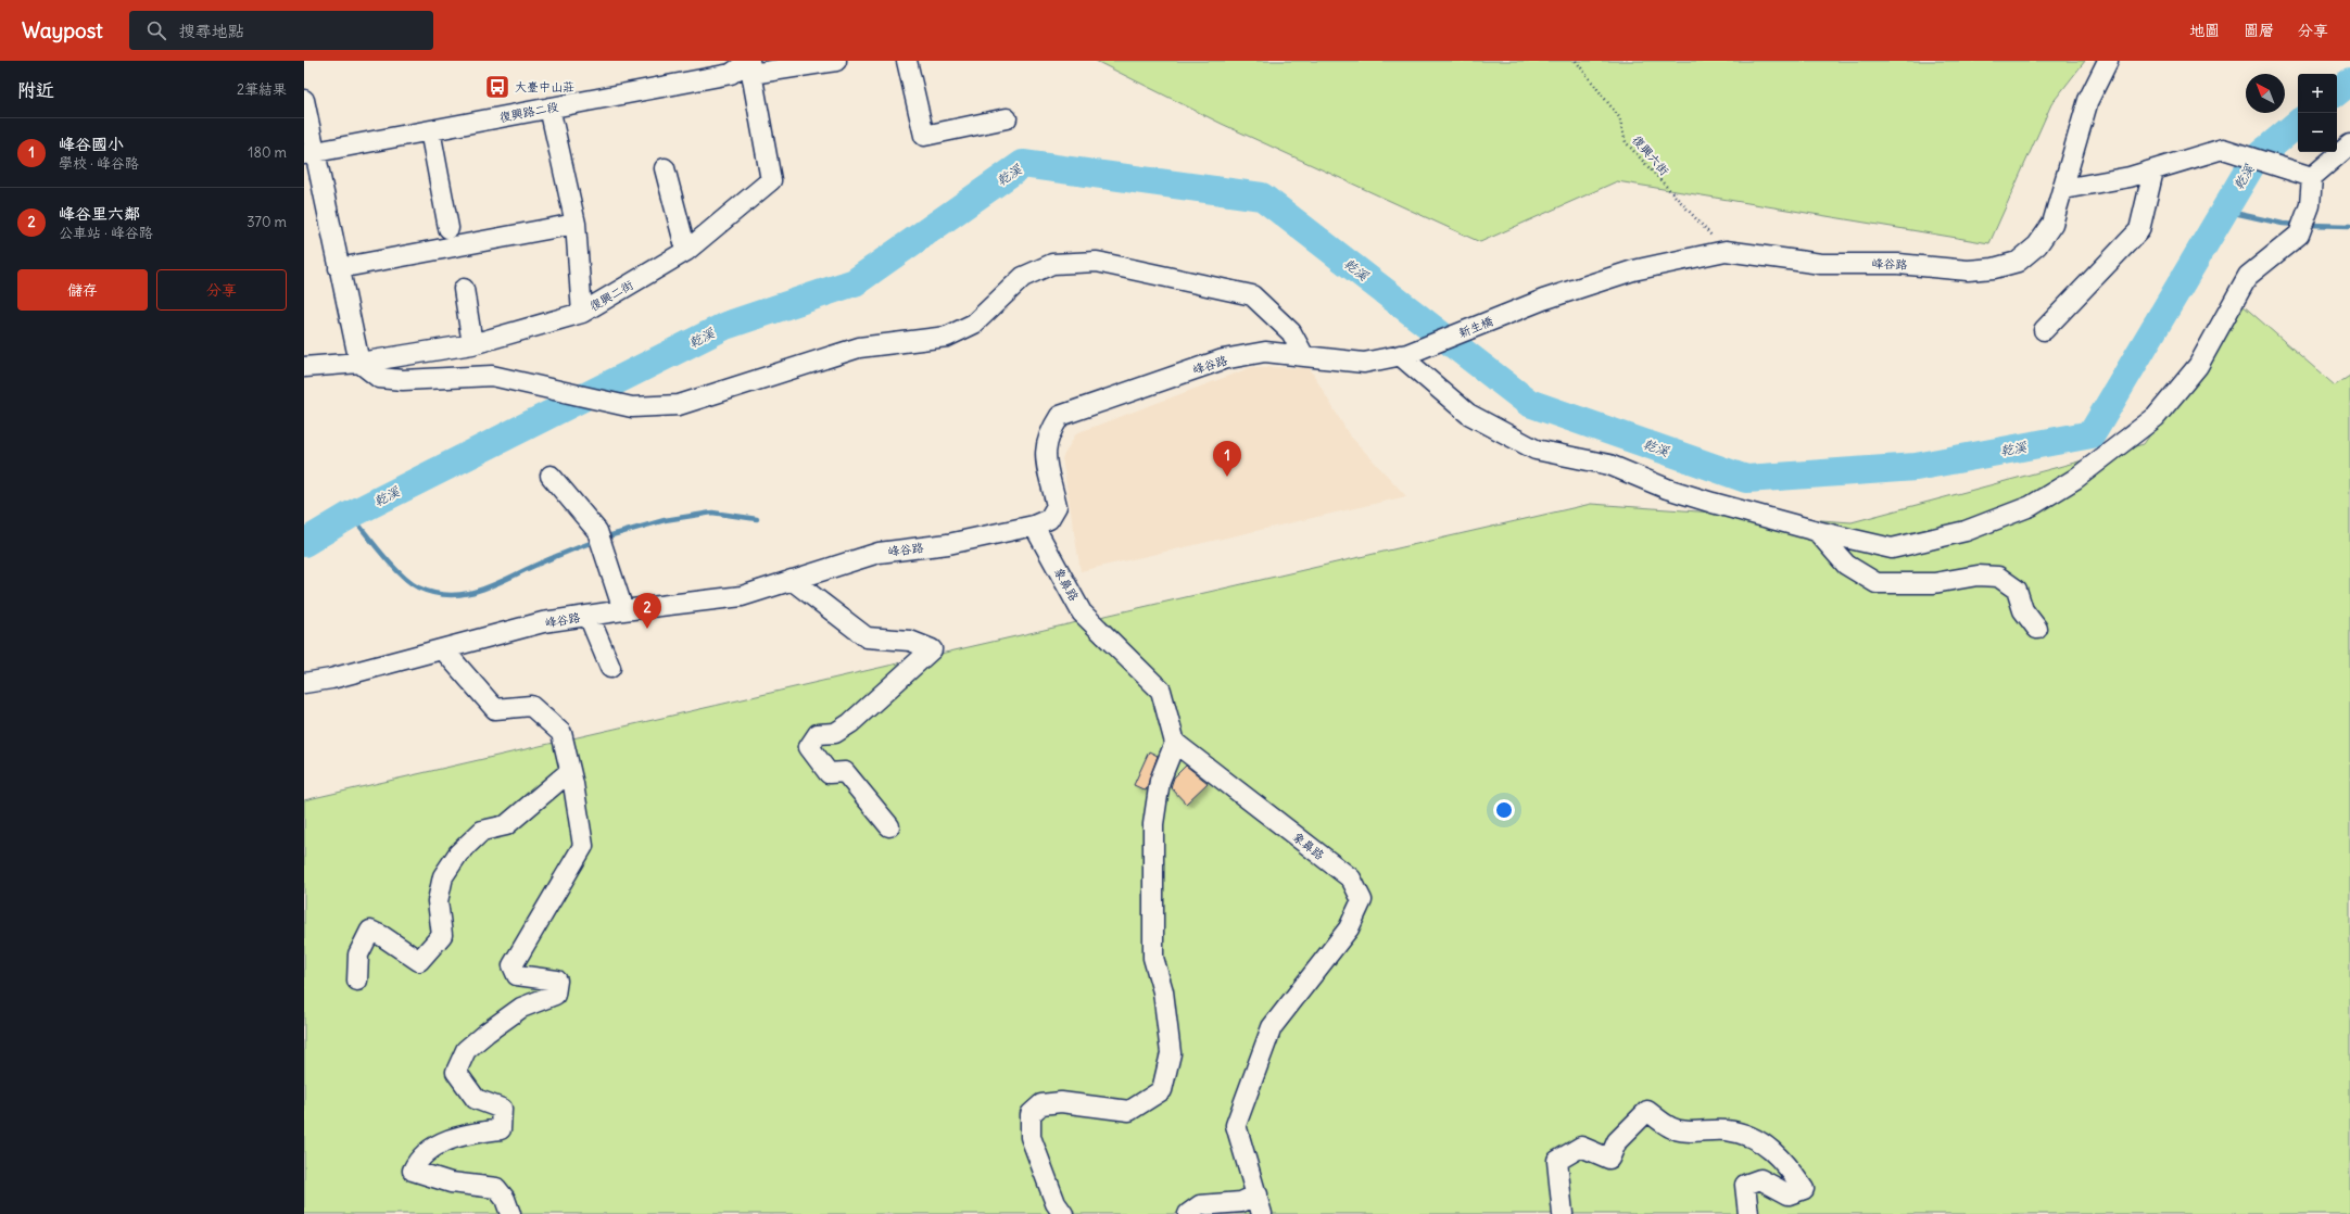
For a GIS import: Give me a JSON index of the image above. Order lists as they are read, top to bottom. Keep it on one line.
{"streets":{"street":["復興路二段","峰谷路","復興二街","新生橋","象鼻路"],"path":["復興六街"]},"crossings":[["復興路二段","復興二街"],["復興六街","峰谷路"],["峰谷路","新生橋"],["峰谷路","象鼻路"]],"water":["乾溪"],"places":{"bus stop":["大臺中山莊"]},"north":"top left","page":{"header":"Waypost","search":"搜尋地點","nav":["地圖","圖層","分享"],"heading":["附近","2筆結果"],"map_buttons":["+","−"],"list":[{"mark":"1","name":"峰谷國小","note":"學校 · 峰谷路","value":"180 m"},{"mark":"2","name":"峰谷里六鄰","note":"公車站 · 峰谷路","value":"370 m"}],"buttons":["儲存","分享"],"pins":["1","2"]}}
